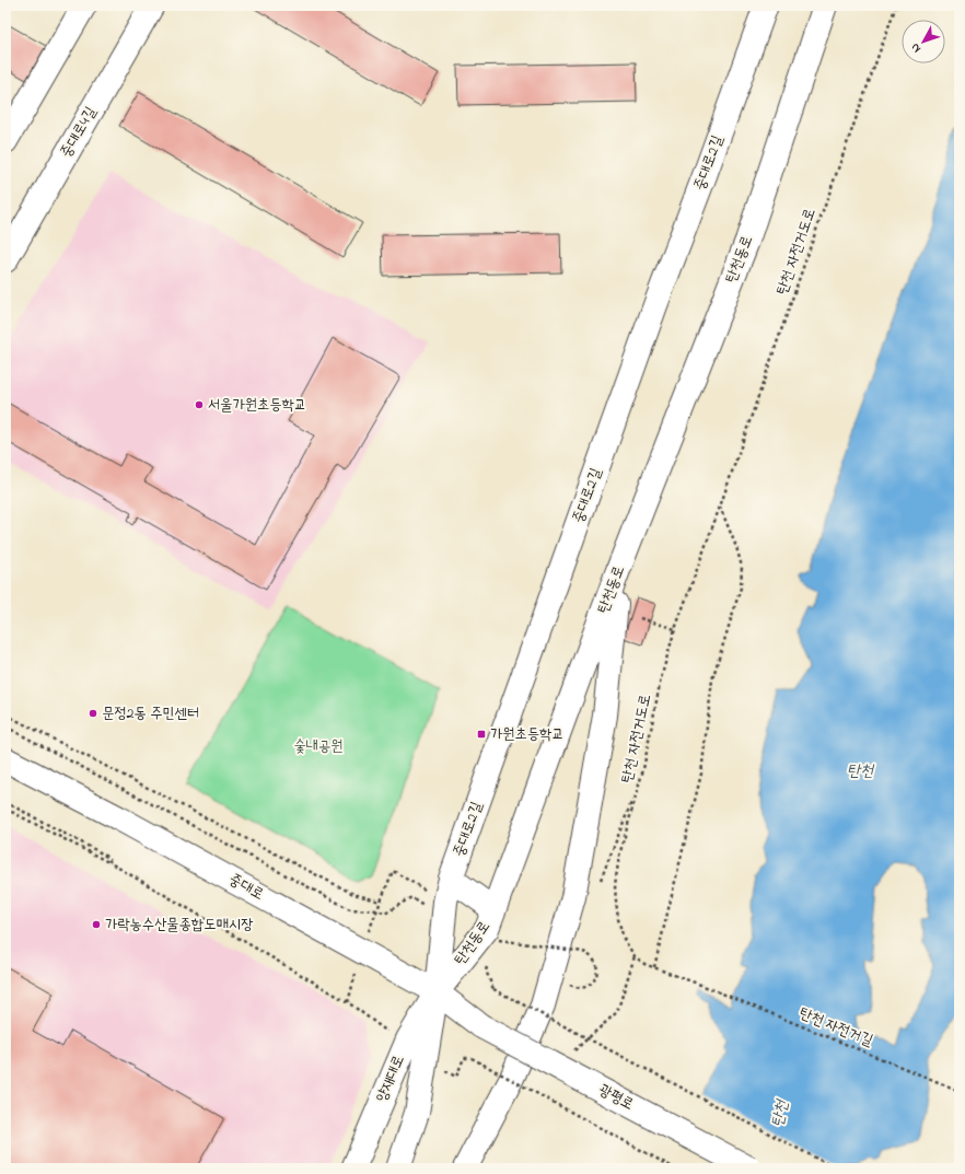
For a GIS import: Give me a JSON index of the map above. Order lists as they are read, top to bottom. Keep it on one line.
{"streets":{"street":["중대로4길","중대로2길","탄천동로","중대로","양재대로","광평로"],"path":["탄천 자전거도로","탄천 자전거길"]},"crossings":[["중대로2길","탄천동로"],["중대로2길","중대로"],["중대로2길","양재대로"],["탄천 자전거도로","탄천 자전거길"],["탄천동로","중대로"],["탄천동로","양재대로"],["중대로","양재대로"],["중대로","광평로"]],"water":["탄천"],"parks":["숯내공원"],"places":{"other":["서울가원초등학교","문정2동 주민센터","가락농수산물종합도매시장"],"transit":["가원초등학교"]},"north":"bottom left"}
